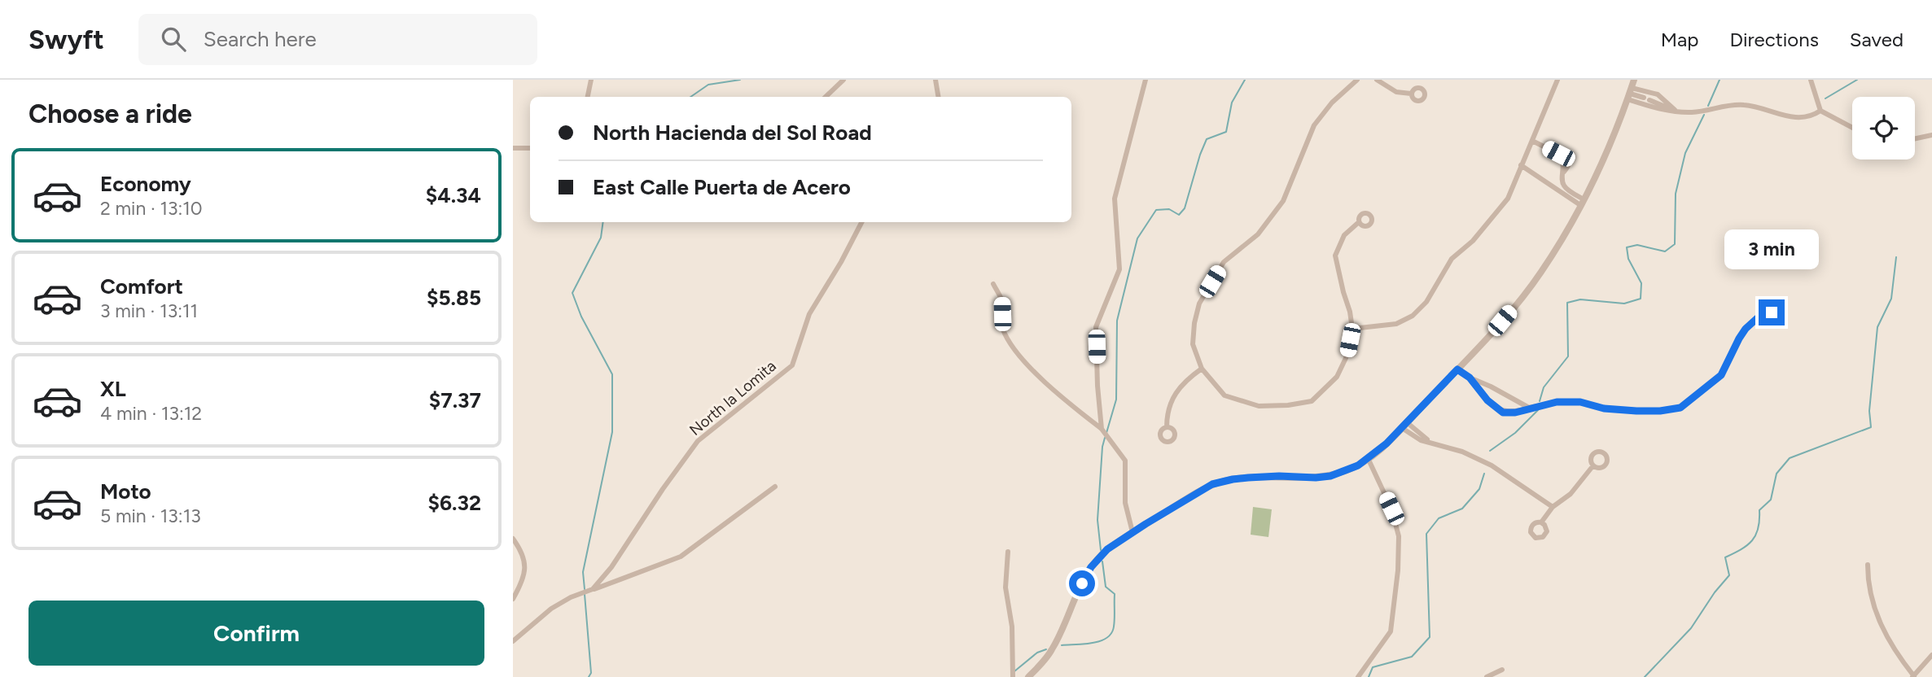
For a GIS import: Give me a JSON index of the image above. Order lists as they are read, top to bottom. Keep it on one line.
{"streets":{"street":["North la Lomita"]},"page":{"header":"Swyft","search":"Search here","nav":["Map","Directions","Saved"],"heading":"Choose a ride","banner":["North Hacienda del Sol Road","East Calle Puerta de Acero"],"list":[{"name":"Economy","note":"2 min · 13:10","value":"$4.34"},{"name":"Comfort","note":"3 min · 13:11","value":"$5.85"},{"name":"XL","note":"4 min · 13:12","value":"$7.37"},{"name":"Moto","note":"5 min · 13:13","value":"$6.32"}],"bubble":"3 min","buttons":"Confirm"}}
